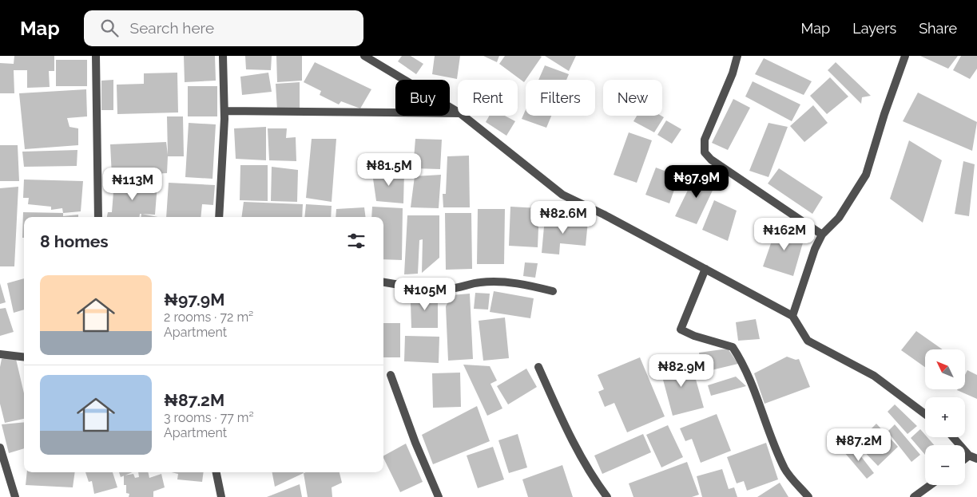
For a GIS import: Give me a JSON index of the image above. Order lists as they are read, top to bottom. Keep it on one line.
{"north":"top left","page":{"header":"Map","search":"Search here","nav":["Map","Layers","Share"],"chip":["Buy","Rent","Filters","New"],"price":["₦81.5M","₦97.9M","₦113M","₦82.6M","₦162M","₦105M","₦82.9M","₦87.2M"],"heading":"8 homes","list":[{"name":"₦97.9M","note":"2 rooms · 72 m² · Apartment"},{"name":"₦87.2M","note":"3 rooms · 77 m² · Apartment"}],"map_buttons":["+","−"]}}
